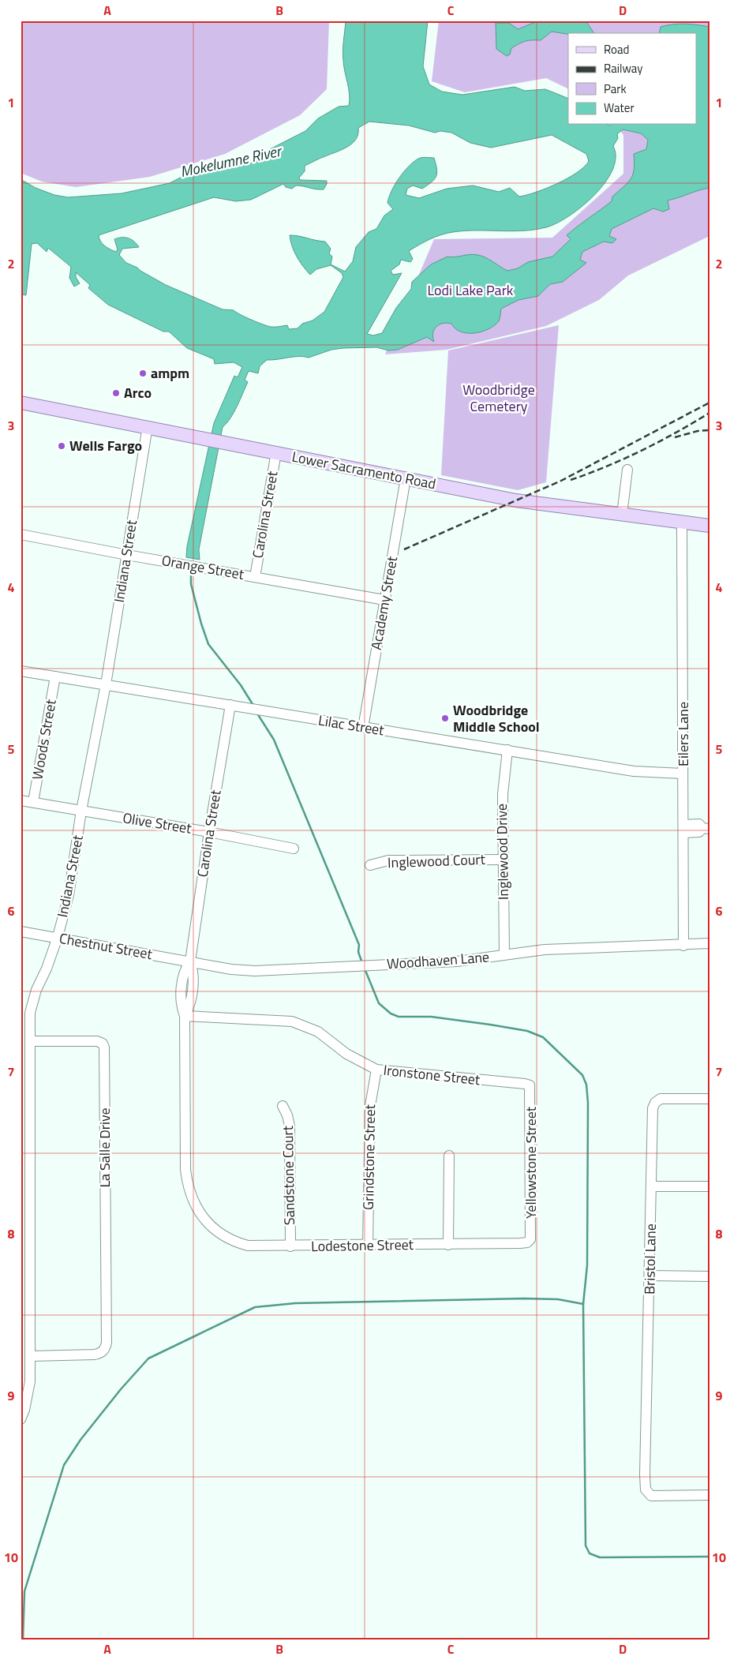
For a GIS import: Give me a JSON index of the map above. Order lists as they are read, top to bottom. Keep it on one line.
{"streets":{"main road":["Lower Sacramento Road"],"street":["Carolina Street","Indiana Street","Orange Street","Academy Street","Lilac Street","Eilers Lane","Woods Street","Olive Street","Inglewood Drive","Inglewood Court","Chestnut Street","Woodhaven Lane","Ironstone Street","La Salle Drive","Grindstone Street","Yellowstone Street","Sandstone Court","Lodestone Street","Bristol Lane"]},"crossings":[["Lower Sacramento Road","Carolina Street"],["Lower Sacramento Road","Indiana Street"],["Lower Sacramento Road","Academy Street"],["Lower Sacramento Road","Eilers Lane"],["Carolina Street","Orange Street"],["Carolina Street","Lilac Street"],["Carolina Street","Olive Street"],["Carolina Street","Chestnut Street"],["Carolina Street","Woodhaven Lane"],["Carolina Street","Ironstone Street"],["Carolina Street","Lodestone Street"],["Indiana Street","Orange Street"],["Indiana Street","Lilac Street"],["Indiana Street","Olive Street"],["Indiana Street","Chestnut Street"],["Indiana Street","La Salle Drive"],["Orange Street","Academy Street"],["Academy Street","Lilac Street"],["Lilac Street","Eilers Lane"],["Lilac Street","Woods Street"],["Lilac Street","Inglewood Drive"],["Eilers Lane","Woodhaven Lane"],["Woods Street","Olive Street"],["Inglewood Drive","Inglewood Court"],["Inglewood Drive","Woodhaven Lane"],["Chestnut Street","Woodhaven Lane"],["Ironstone Street","Grindstone Street"],["Ironstone Street","Yellowstone Street"],["Grindstone Street","Lodestone Street"],["Yellowstone Street","Lodestone Street"],["Sandstone Court","Lodestone Street"]],"water":["Mokelumne River"],"parks":["Lodi Lake Park","Woodbridge Cemetery"],"places":["ampm","Arco","Wells Fargo","Woodbridge Middle School"],"legend":["Road","Railway","Park","Water"],"grid":{"columns":["A","B","C","D"],"rows":["1","2","3","4","5","6","7","8","9","10"]}}
